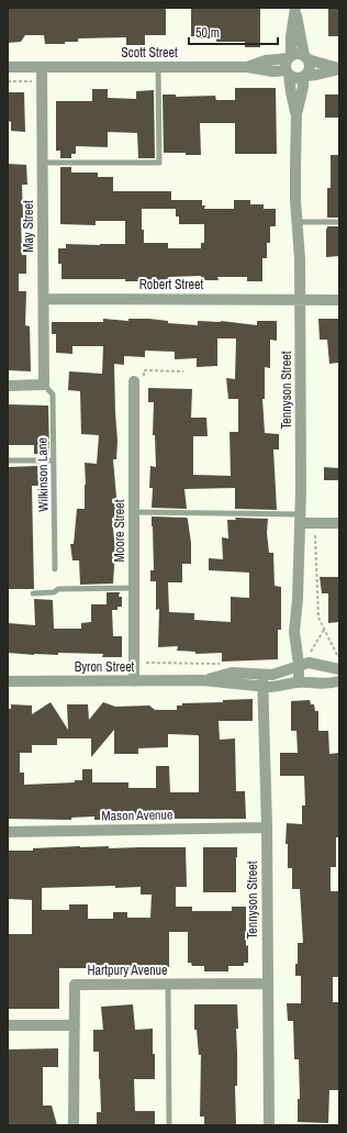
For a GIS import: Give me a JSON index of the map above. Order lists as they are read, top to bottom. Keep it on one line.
{"streets":{"street":["Scott Street","May Street","Robert Street","Tennyson Street","Moore Street","Byron Street","Mason Avenue","Hartpury Avenue"],"lane":["Wilkinson Lane"]},"crossings":[["Scott Street","May Street"],["May Street","Robert Street"],["May Street","Wilkinson Lane"],["Robert Street","Tennyson Street"],["Tennyson Street","Byron Street"],["Tennyson Street","Mason Avenue"],["Tennyson Street","Hartpury Avenue"],["Moore Street","Byron Street"]],"scale_bar":"50 m"}
